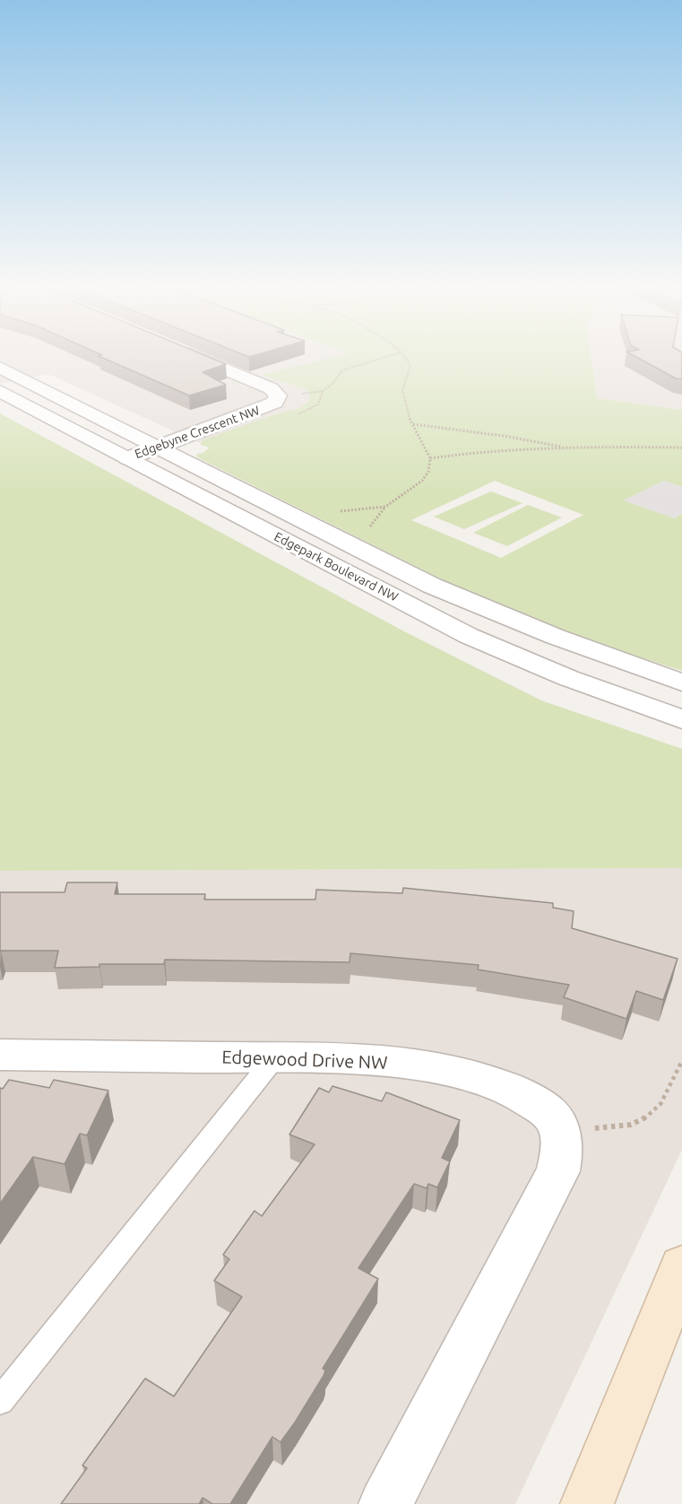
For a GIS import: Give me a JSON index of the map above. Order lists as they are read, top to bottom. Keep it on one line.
{"streets":{"street":["Edgebyne Crescent NW","Edgepark Boulevard NW","Edgewood Drive NW"]},"crossings":[["Edgebyne Crescent NW","Edgepark Boulevard NW"]]}
